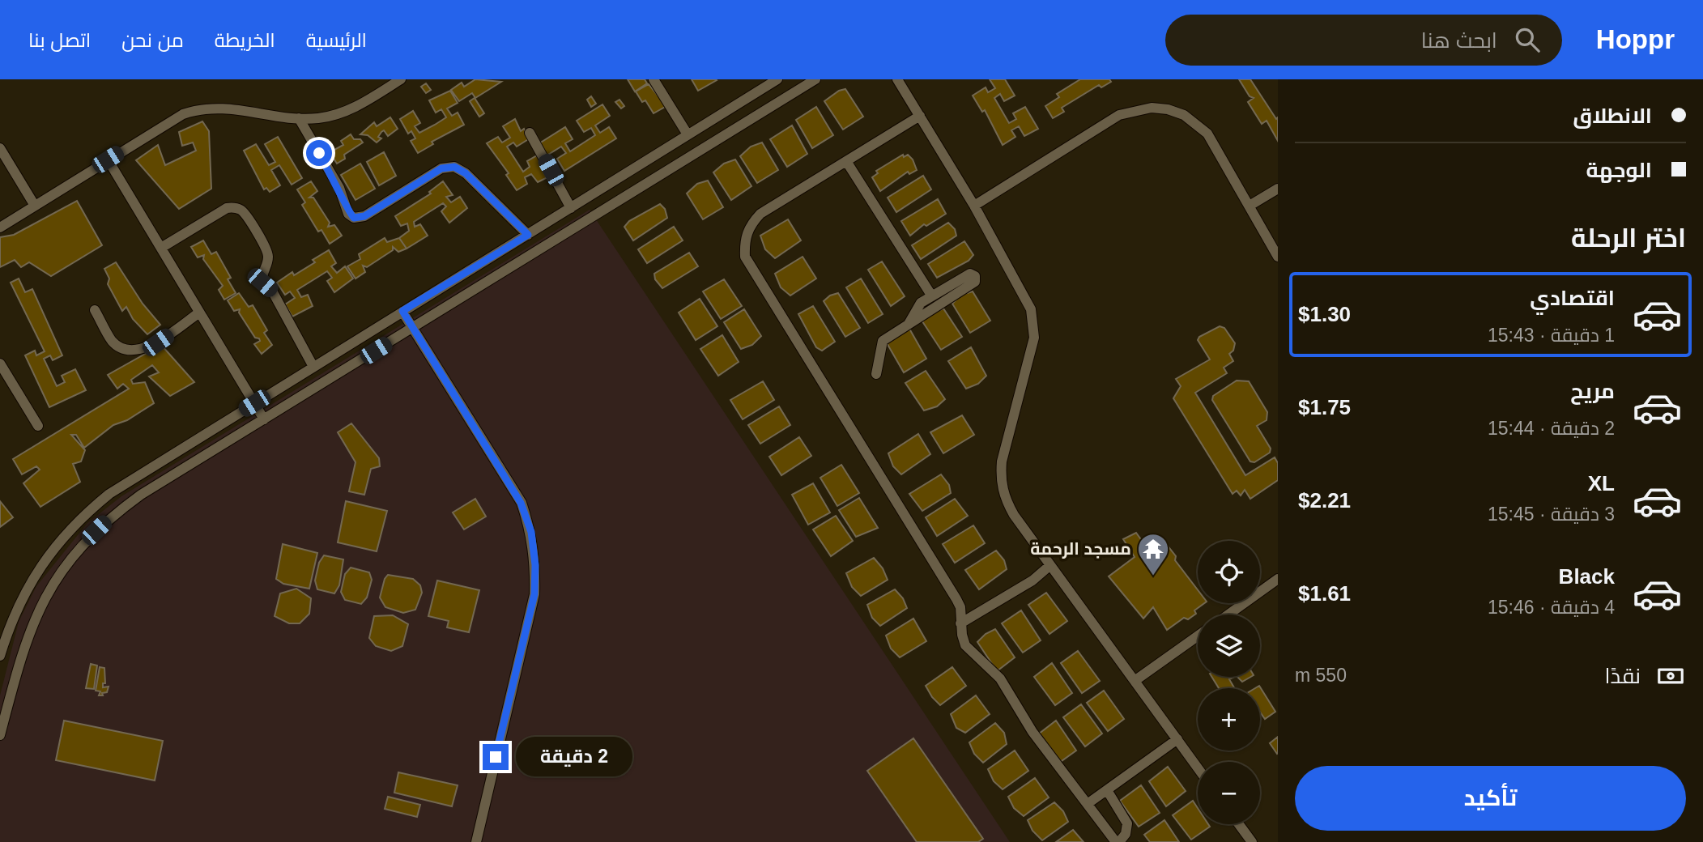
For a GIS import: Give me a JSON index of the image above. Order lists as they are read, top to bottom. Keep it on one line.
{"places":{"temple":["مسجد الرحمة"]},"page":{"header":"Hoppr","search":"ابحث هنا","nav":["الرئيسية","الخريطة","من نحن","اتصل بنا"],"banner":["الانطلاق","الوجهة"],"heading":"اختر الرحلة","list":[{"name":"اقتصادي","note":"1 دقيقة · 15:43","value":"$1.30"},{"name":"مريح","note":"2 دقيقة · 15:44","value":"$1.75"},{"name":"XL","note":"3 دقيقة · 15:45","value":"$2.21"},{"name":"Black","note":"4 دقيقة · 15:46","value":"$1.61"}],"map_buttons":["+","−"],"pay":["نقدًا","550 m"],"bubble":"2 دقيقة","buttons":"تأكيد"}}
